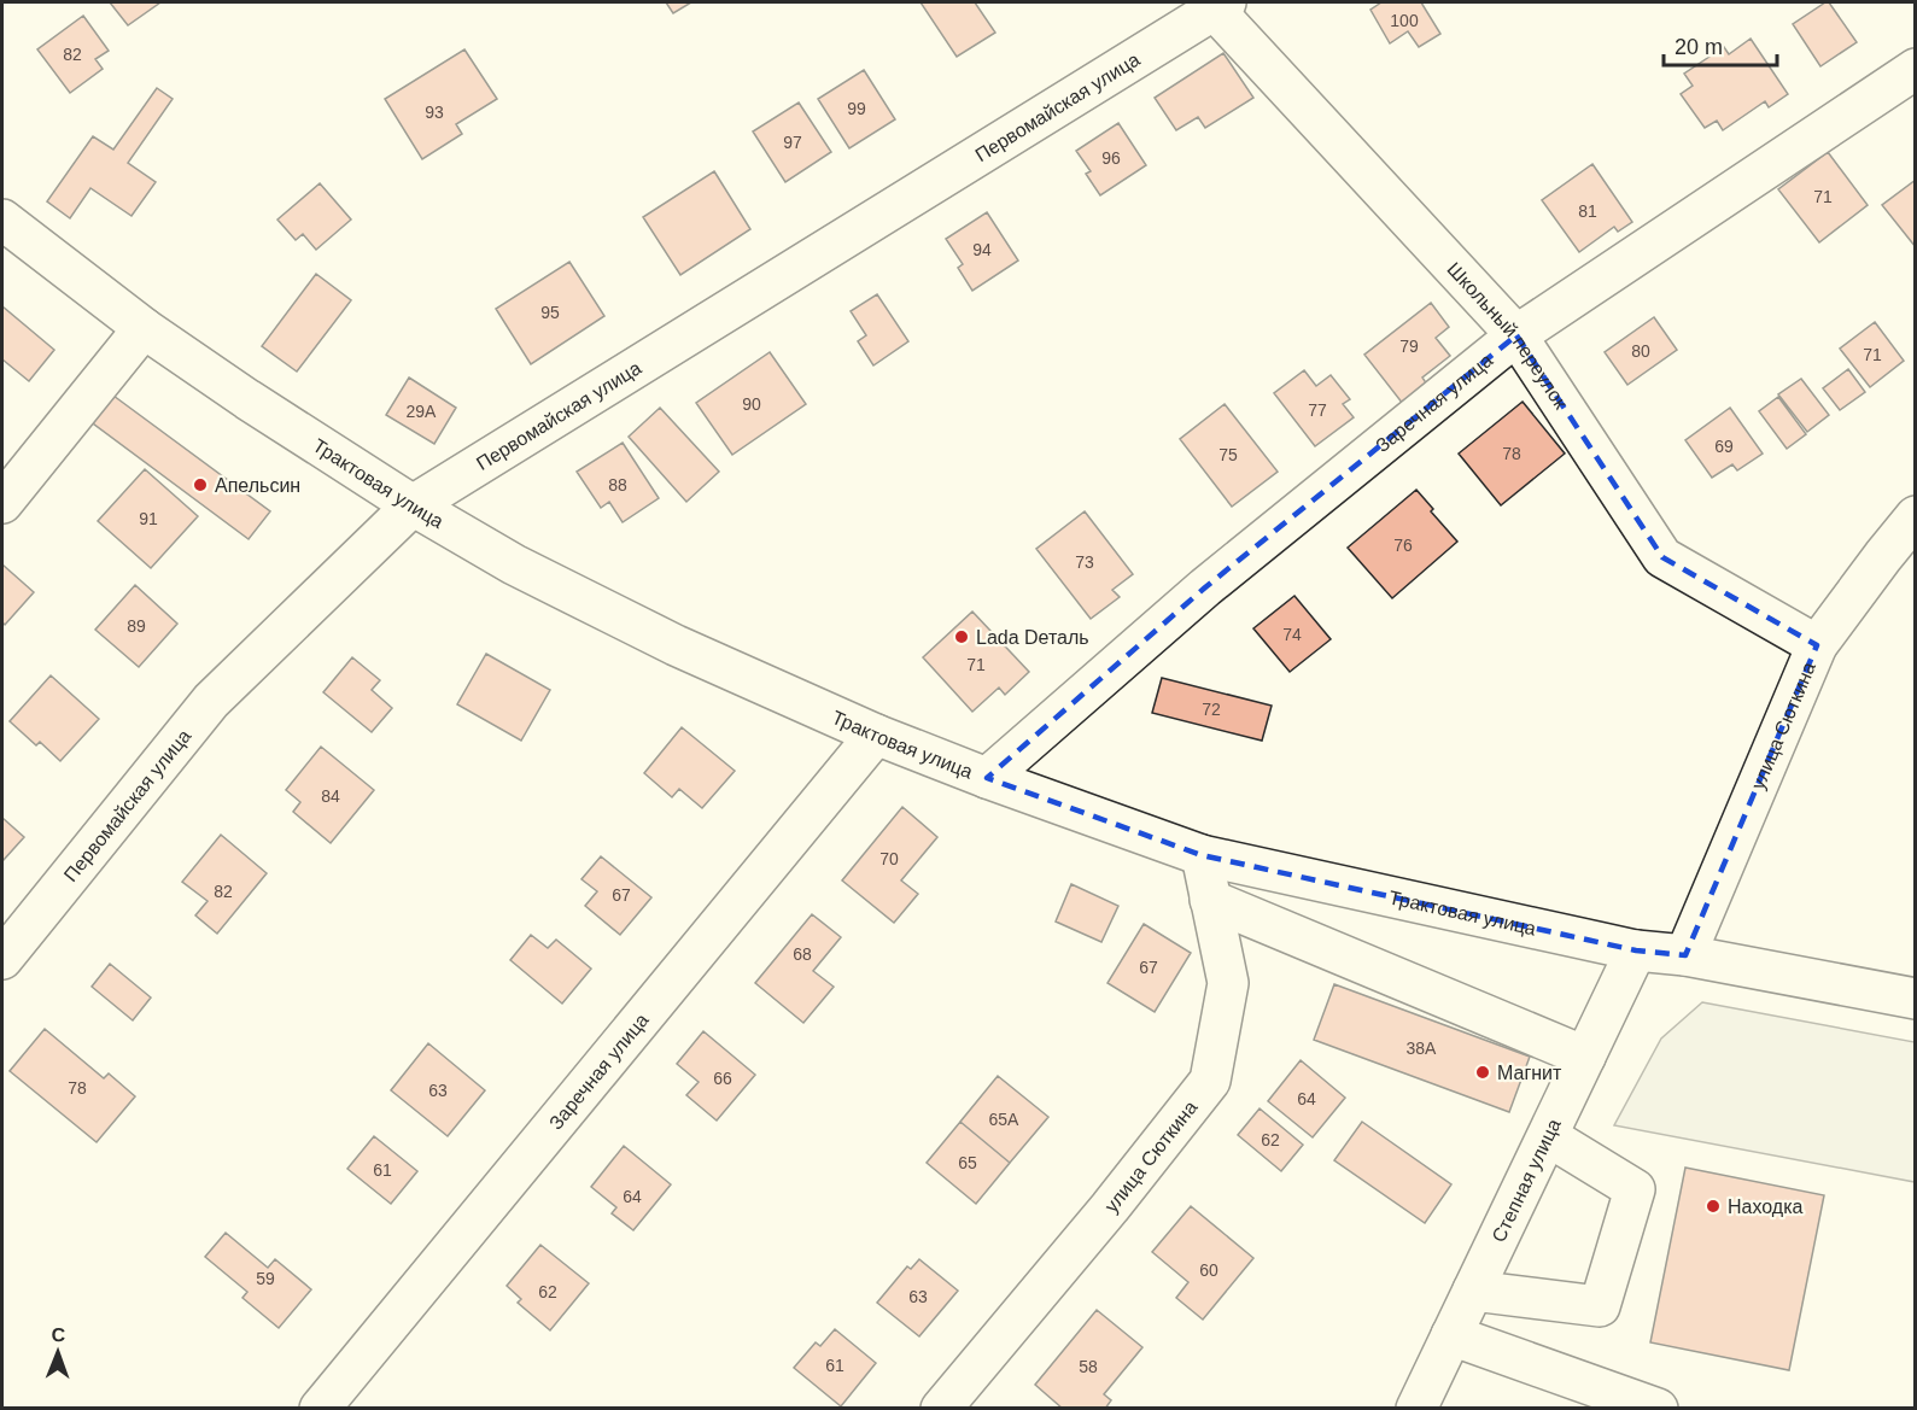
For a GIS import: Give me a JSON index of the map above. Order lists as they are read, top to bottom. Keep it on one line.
{"streets":{"street":["Первомайская улица","Школьный переулок","Заречная улица","Трактовая улица","улица Сюткина","Степная улица"]},"crossings":[["Первомайская улица","Школьный переулок"],["Первомайская улица","Трактовая улица"],["Школьный переулок","Заречная улица"],["Школьный переулок","улица Сюткина"],["Заречная улица","Трактовая улица"],["Трактовая улица","улица Сюткина"],["Трактовая улица","Степная улица"]],"places":["Апельсин","Lada Dеталь","Магнит","Находка"],"house_numbers":["100","82","99","93","97","96","71","81","94","95","79","80","71","90","77","29А","69","78","75","88","91","76","73","89","74","71","72","84","70","82","67","68","67","38А","66","78","63","64","65А","62","65","61","64","60","59","62","63","61","58"],"scale_bar":"20 m","north":"top"}
